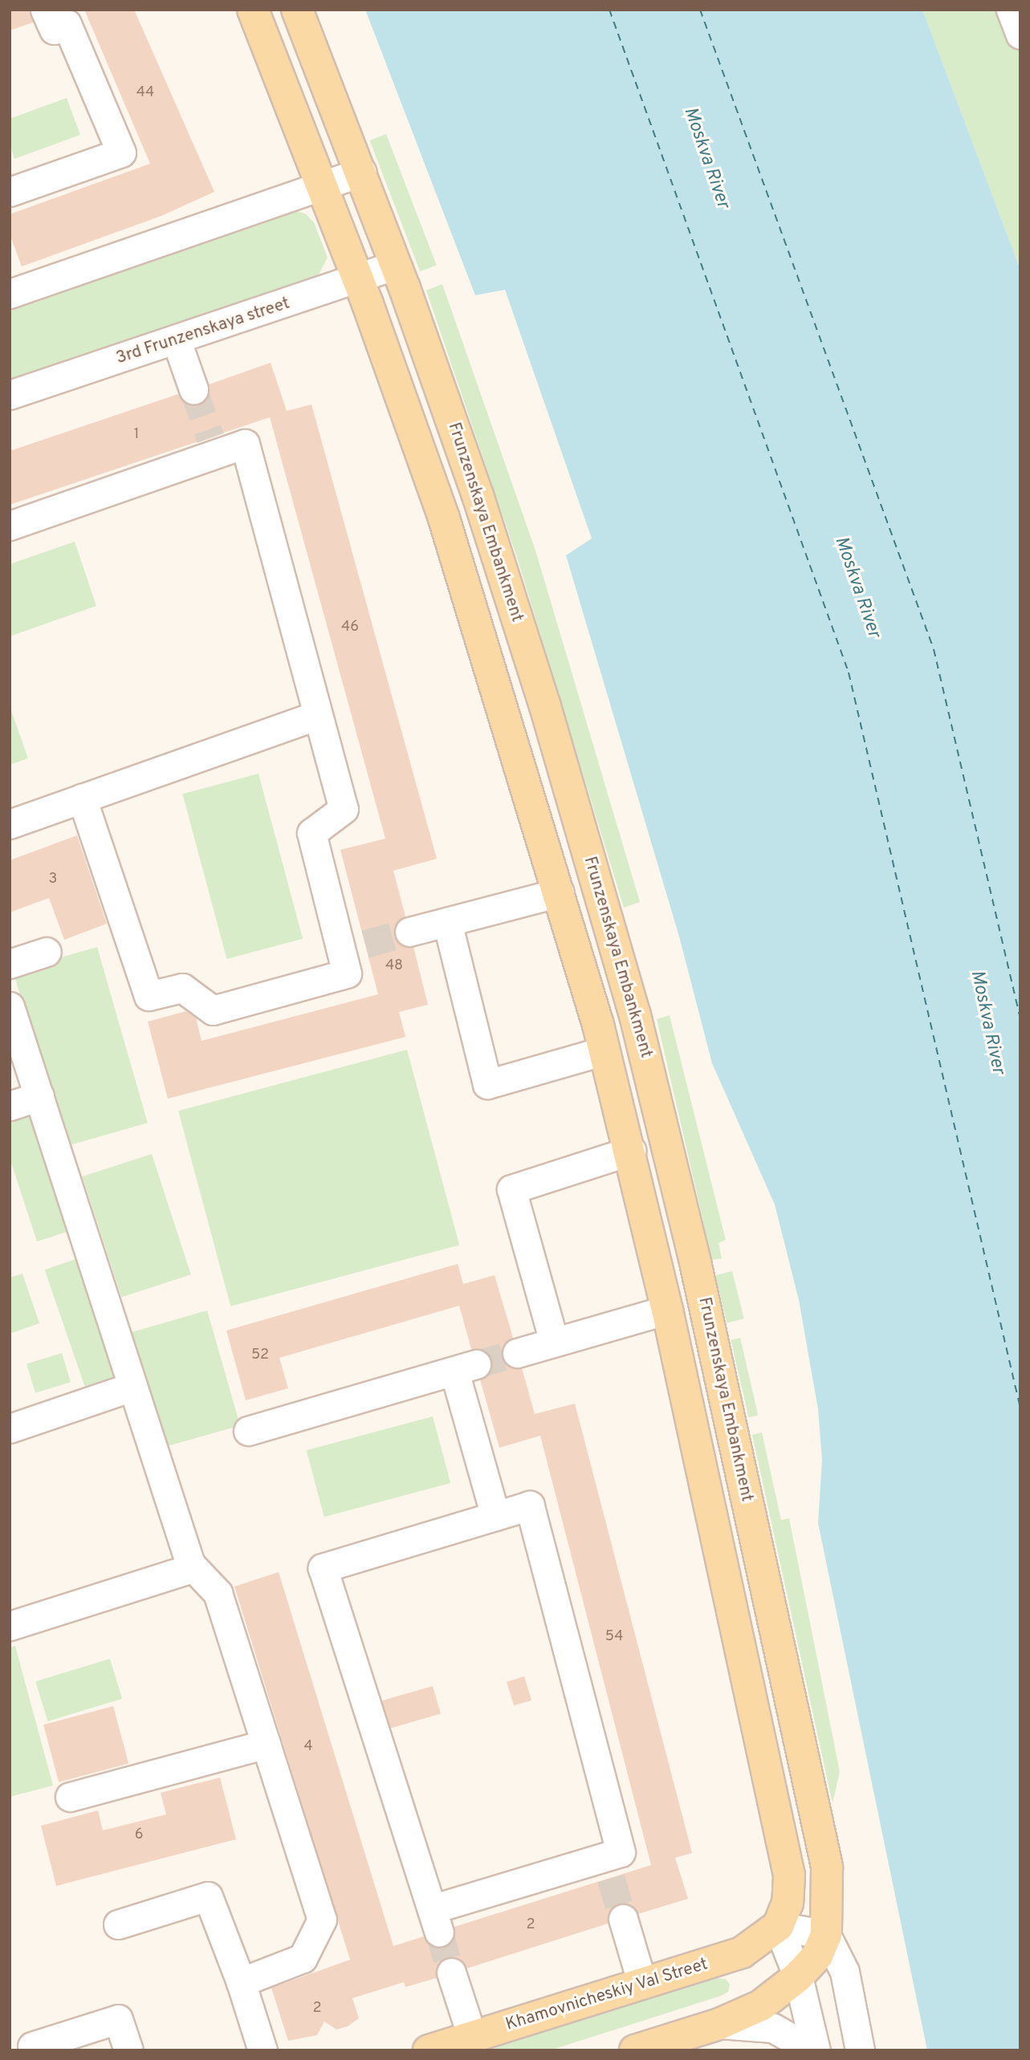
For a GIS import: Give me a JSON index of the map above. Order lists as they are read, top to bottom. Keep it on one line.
{"streets":{"main road":["Frunzenskaya Embankment","Khamovnicheskiy Val Street"],"street":["3rd Frunzenskaya street"]},"crossings":[["3rd Frunzenskaya street","Frunzenskaya Embankment"]],"water":["Moskva River"],"house_numbers":["44","1","46","3","48","52","54","4","6","2","2"]}
